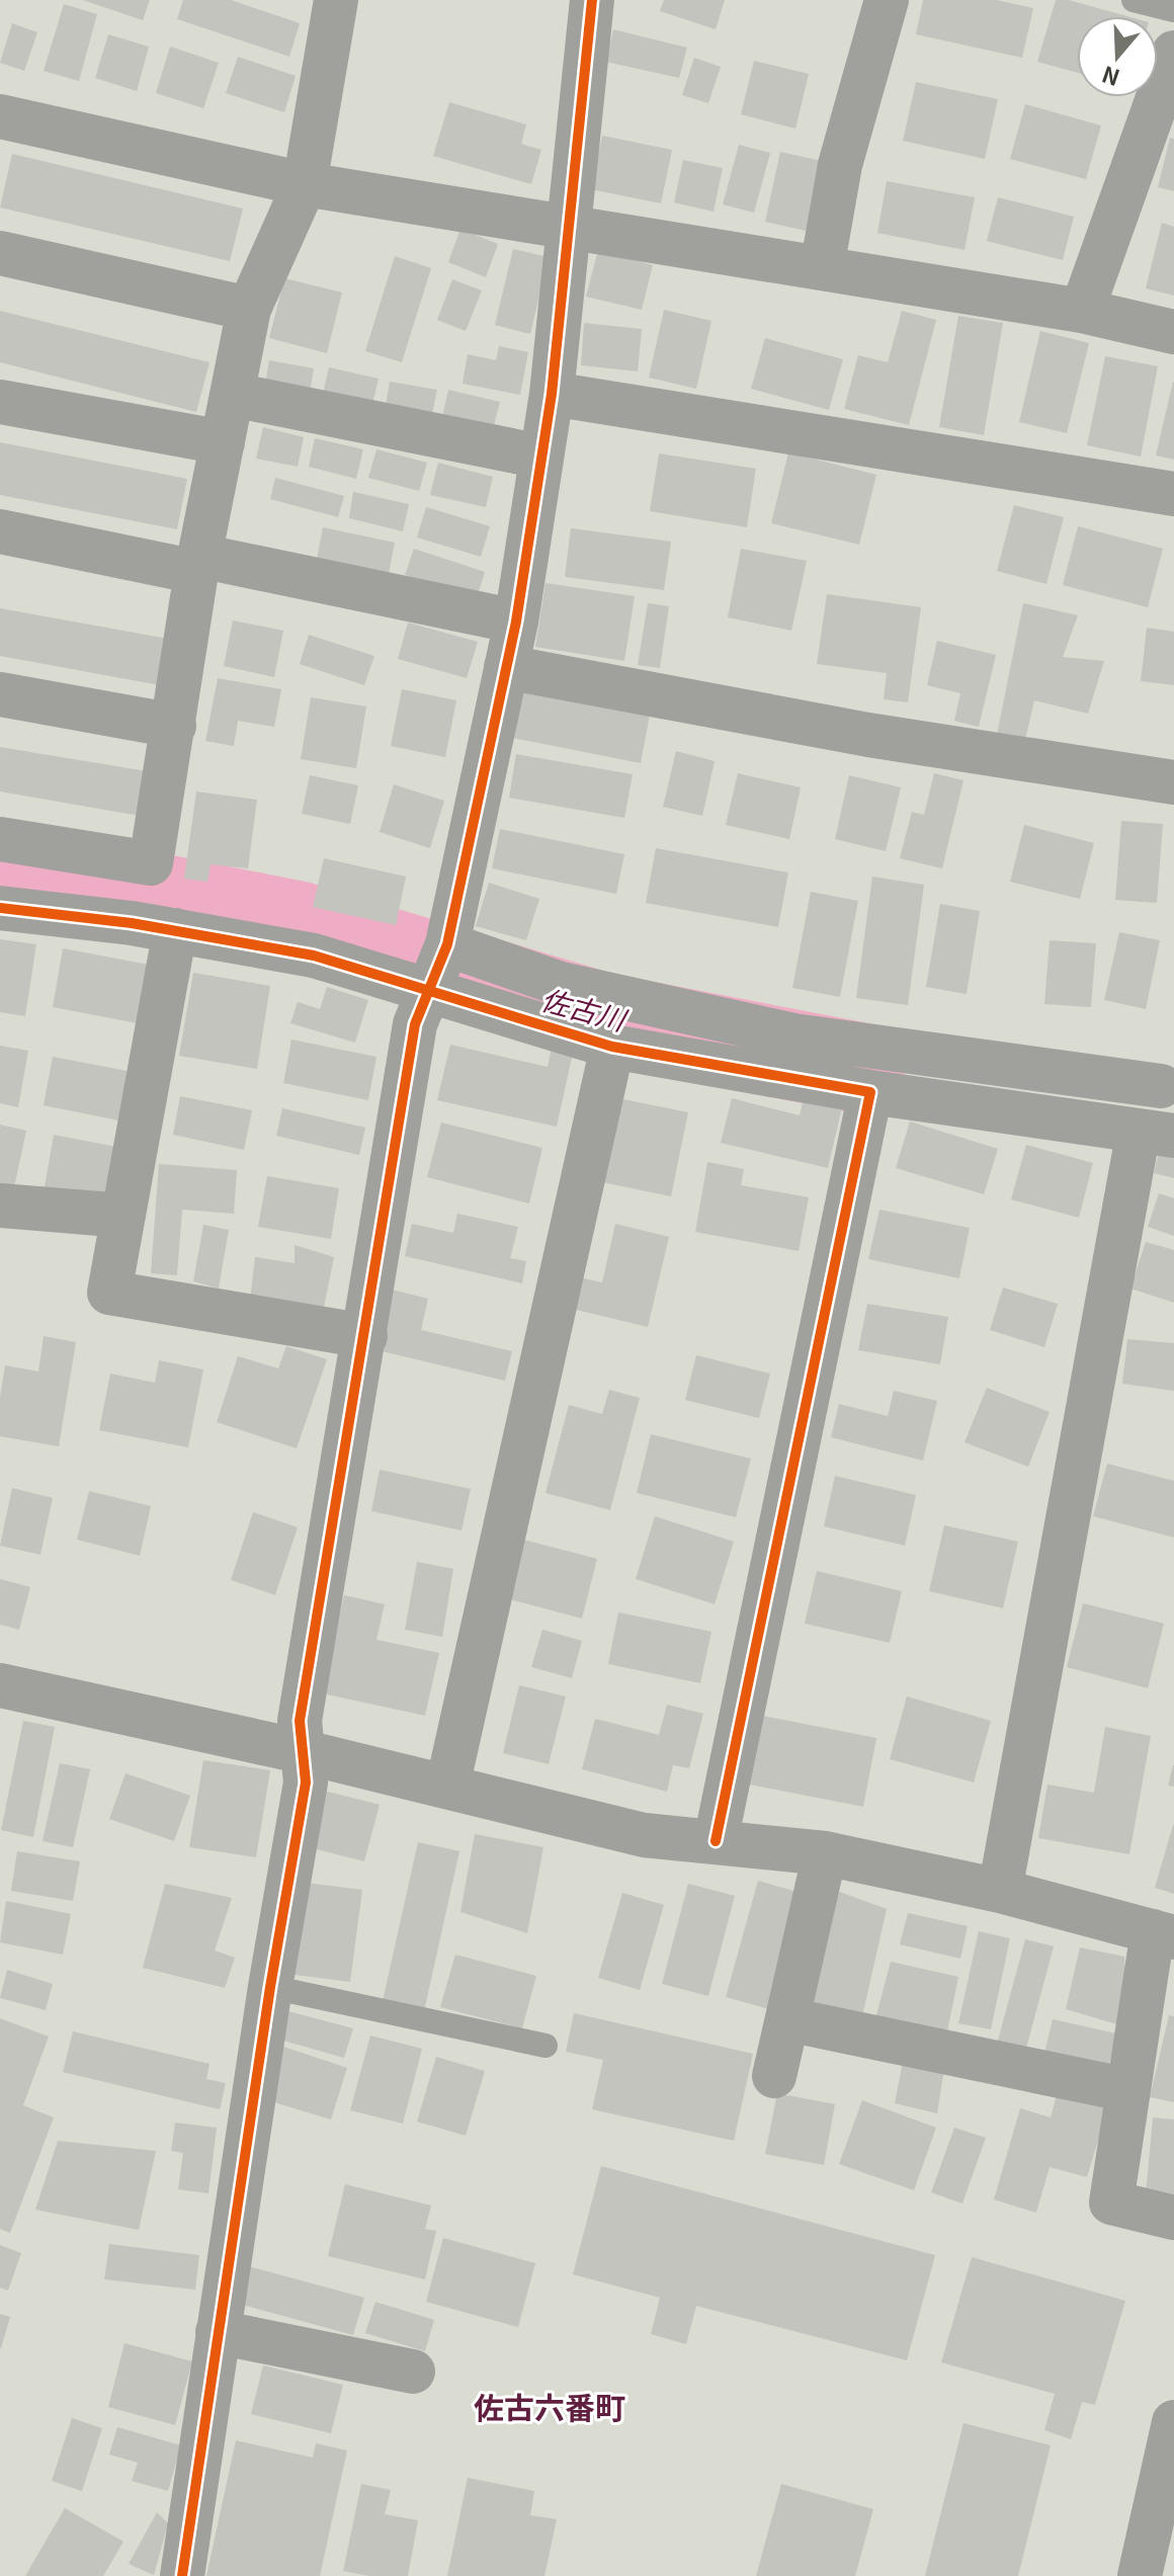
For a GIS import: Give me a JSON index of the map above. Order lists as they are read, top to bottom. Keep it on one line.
{"districts":["佐古六番町"],"water":["佐古川"],"north":"bottom"}
